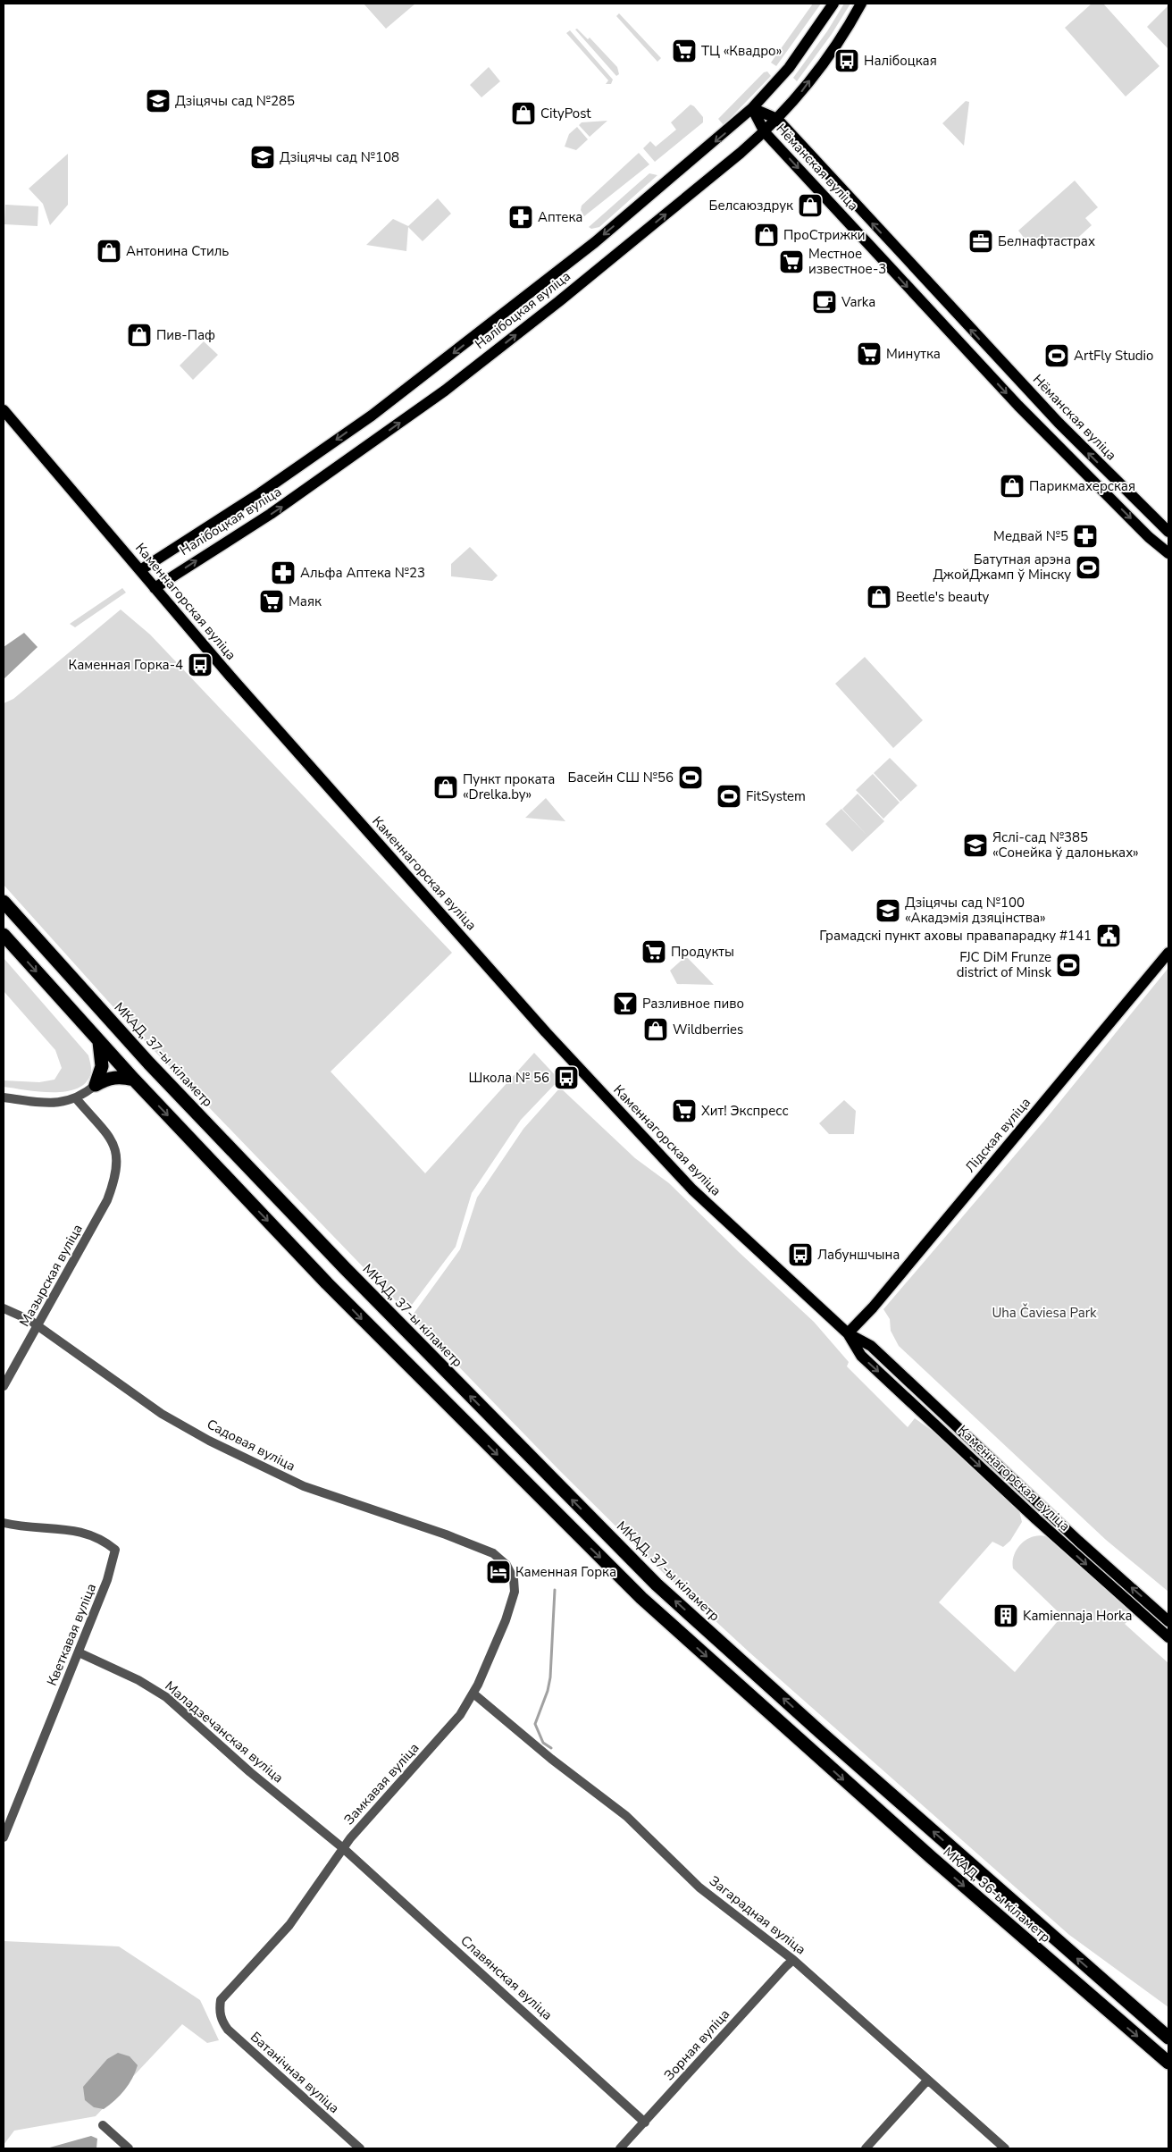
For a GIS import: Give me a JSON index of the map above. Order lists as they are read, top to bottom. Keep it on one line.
{"streets":{"highway":["МКАД, 37-ы кіламетр","МКАД, 36-ы кіламетр"],"main road":["Нёманская вуліца","Налібоцкая вуліца","Каменнагорская вуліца","Лідская вуліца"],"street":["Мазырская вуліца","Садовая вуліца","Кветкавая вуліца","Маладзечанская вуліца","Замкавая вуліца","Загарадная вуліца","Славянская вуліца","Зорная вуліца","Батанічная вуліца"]},"crossings":[["Нёманская вуліца","Налібоцкая вуліца"],["Налібоцкая вуліца","Каменнагорская вуліца"],["Каменнагорская вуліца","Лідская вуліца"],["МКАД, 37-ы кіламетр","МКАД, 36-ы кіламетр"],["Мазырская вуліца","Садовая вуліца"],["Садовая вуліца","Замкавая вуліца"],["Кветкавая вуліца","Маладзечанская вуліца"],["Маладзечанская вуліца","Замкавая вуліца"],["Маладзечанская вуліца","Славянская вуліца"],["Замкавая вуліца","Загарадная вуліца"],["Замкавая вуліца","Славянская вуліца"],["Замкавая вуліца","Батанічная вуліца"],["Загарадная вуліца","Зорная вуліца"],["Славянская вуліца","Зорная вуліца"]],"one_way":["МКАД, 37-ы кіламетр"],"parks":["Uha Čaviesa Park"],"places":{"supermarket":["ТЦ «Квадро»","Местное известное-3","Минутка","Маяк","Продукты","Хит! Экспресс"],"bus stop":["Налібоцкая","Каменная Горка-4","Школа № 56","Лабуншчына"],"school or university":["Дзіцячы сад №285","Дзіцячы сад №108","Яслі-сад №385 «Сонейка ў далоньках»","Дзіцячы сад №100 «Акадэмія дзяцінства»"],"shop":["CityPost","Белсаюздрук","ПроСтрижки","Антонина Стиль","Пив-Паф","Парикмахерская","Beetle's beauty","Пункт проката «Drelka.by»","Wildberries"],"pharmacy":["Аптека","Медвай №5","Альфа Аптека №23"],"office":["Белнафтастрах"],"cafe":["Varka"],"sports":["ArtFly Studio","Батутная арэна ДжойДжамп ў Мінску","Басейн СШ №56","FitSystem","FJC DiM Frunze district of Minsk"],"public building":["Грамадскі пункт аховы правапарадку #141"],"bar":["Разливное пиво"],"hotel":["Каменная Горка"],"building":["Kamiennaja Horka"]}}
